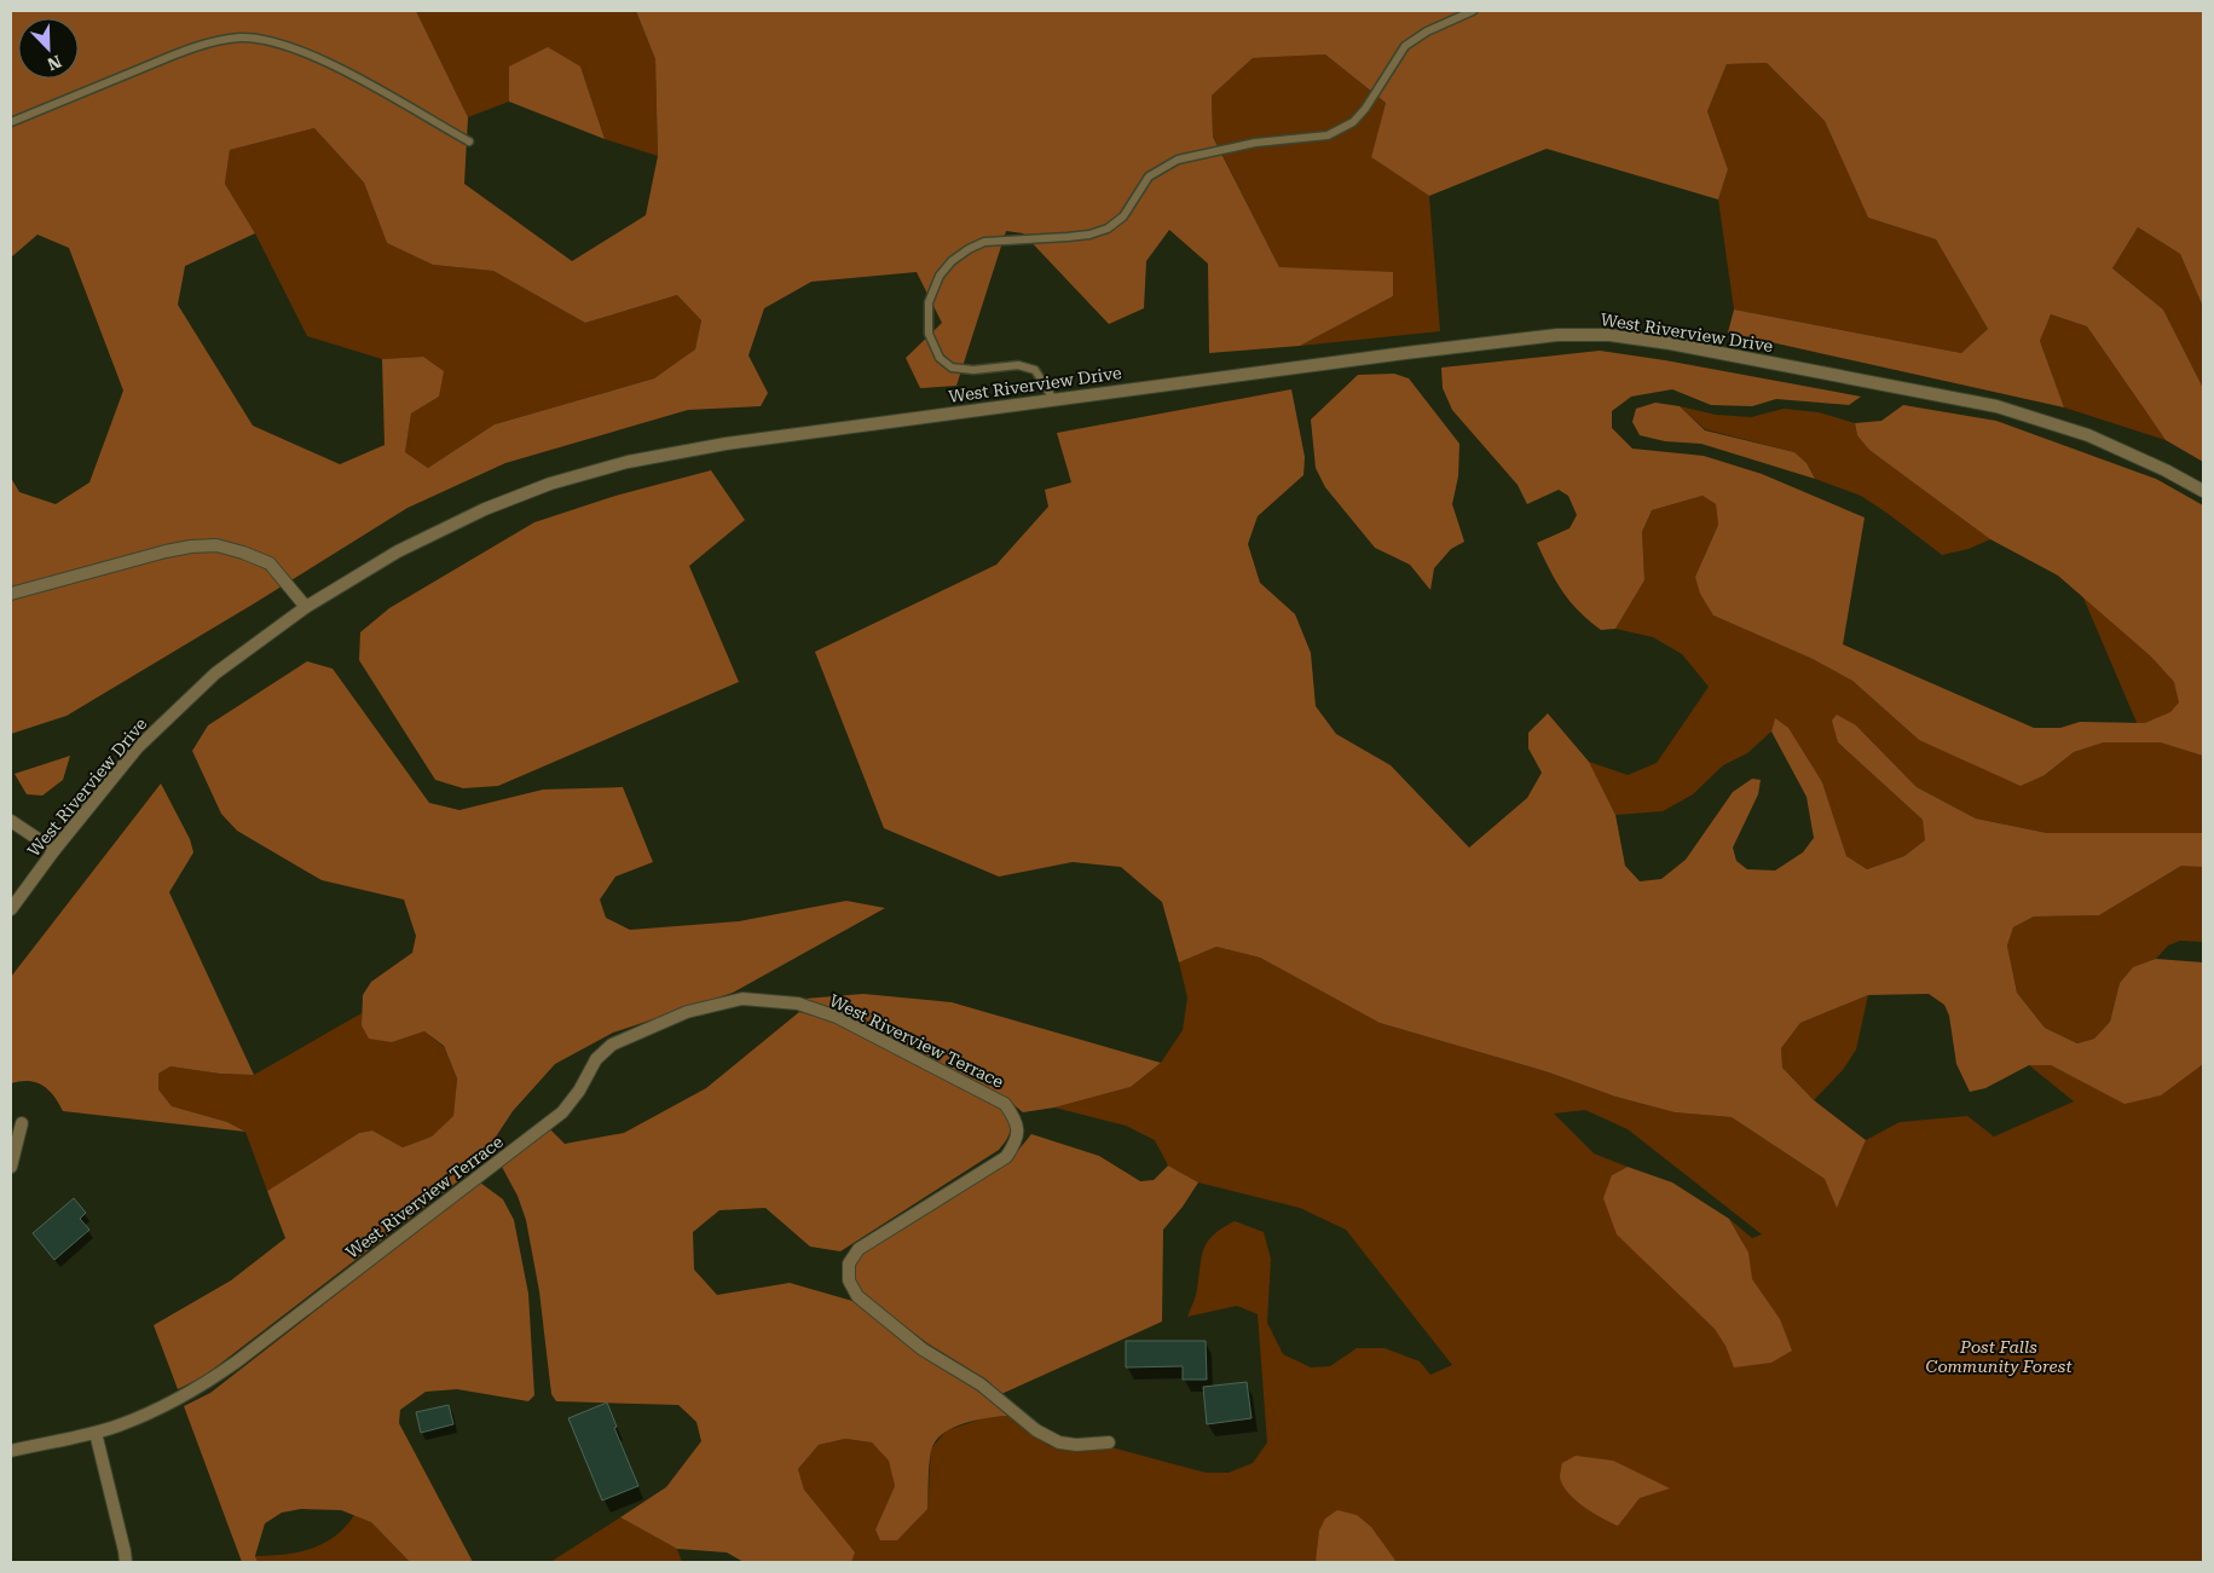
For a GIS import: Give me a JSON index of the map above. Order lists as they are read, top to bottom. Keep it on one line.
{"streets":{"street":["West Riverview Drive","West Riverview Terrace"]},"parks":["Post Falls Community Forest"],"north":"bottom right"}
